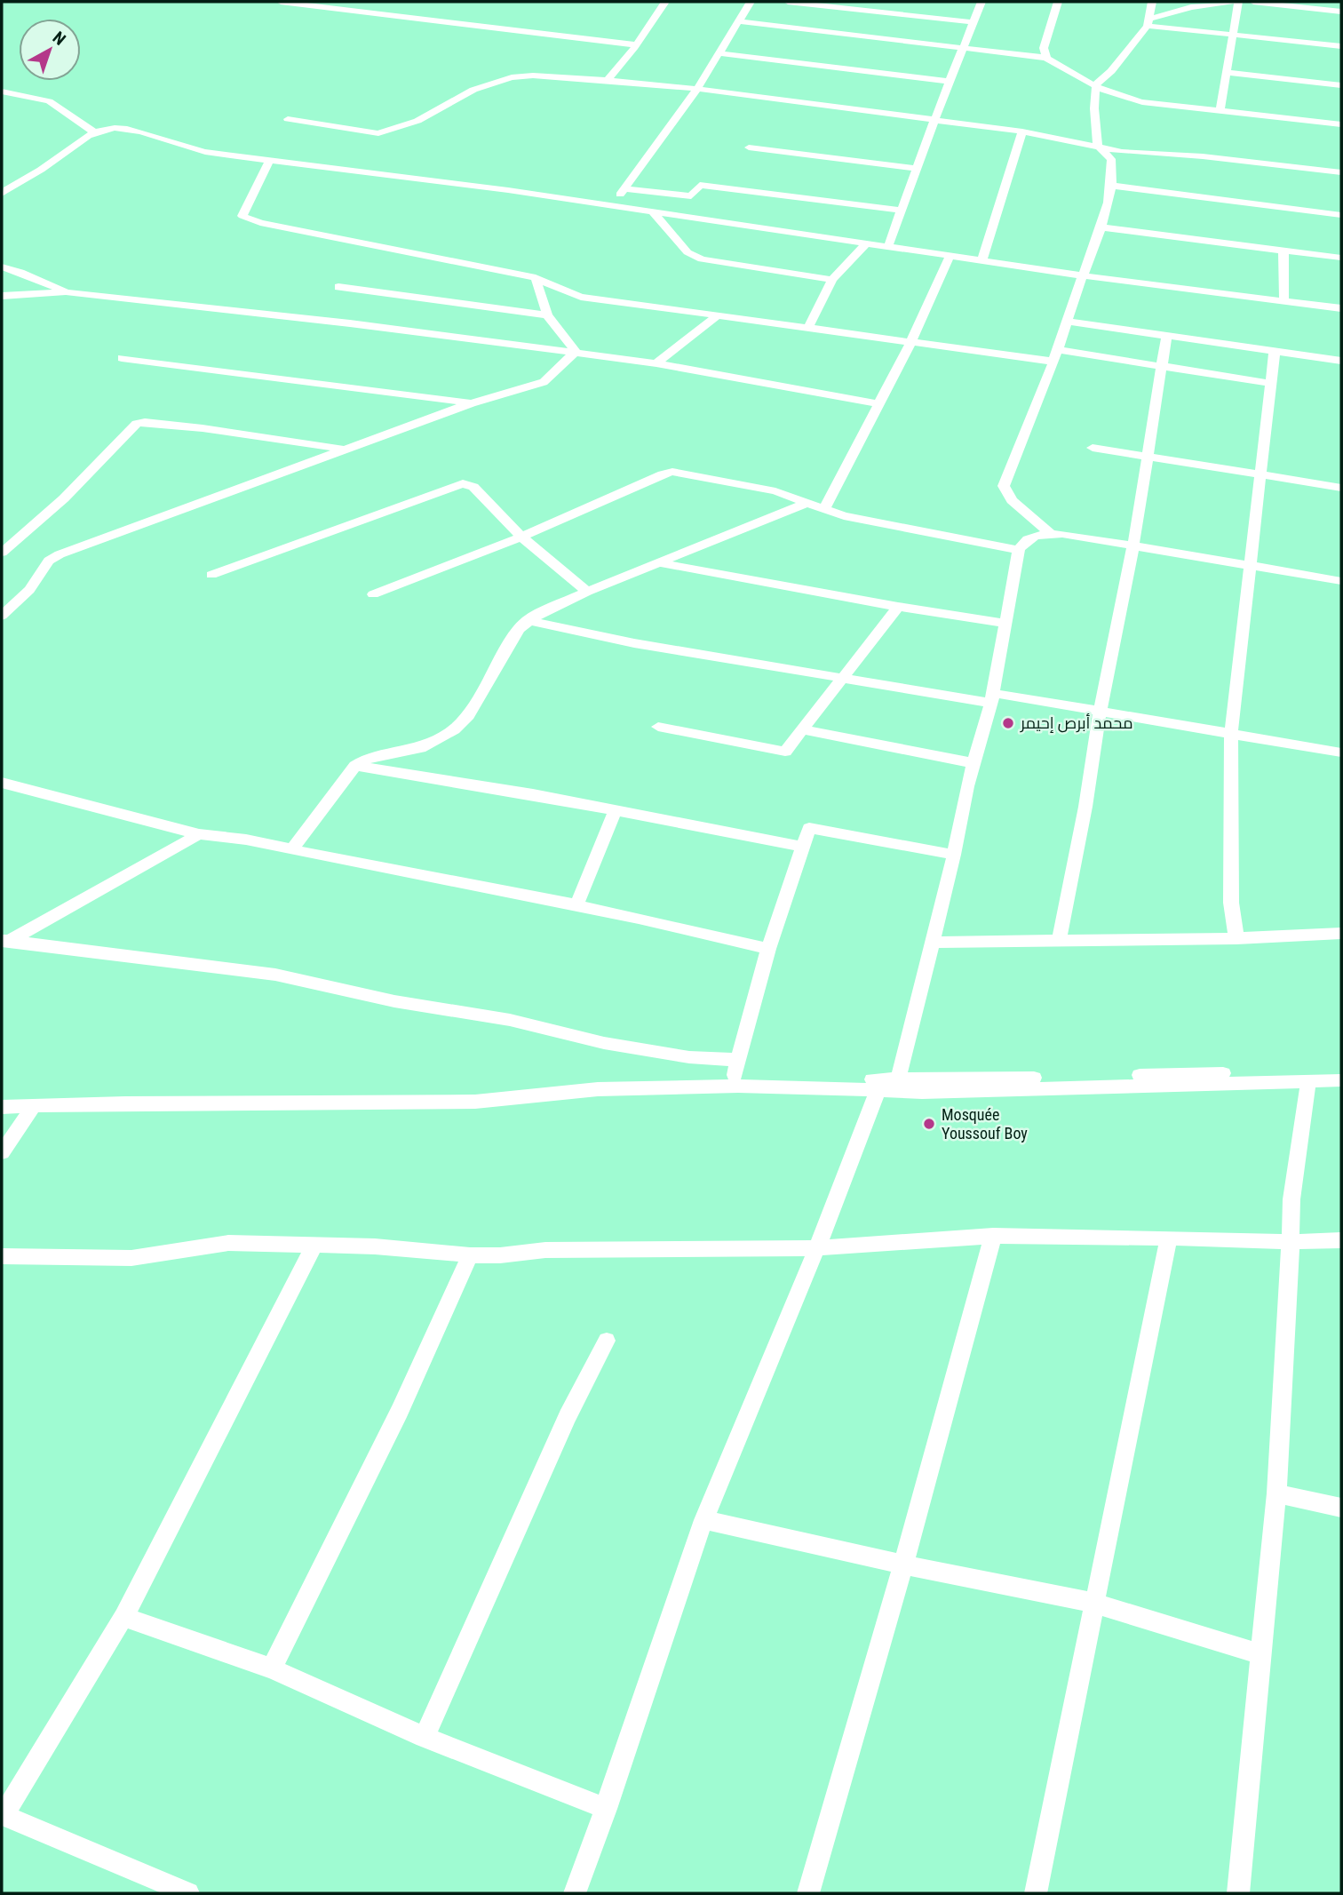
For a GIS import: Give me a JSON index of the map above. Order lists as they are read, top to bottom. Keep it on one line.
{"places":["محمد أبرص إحيمر","Mosquée Youssouf Boy"],"north":"top right"}
